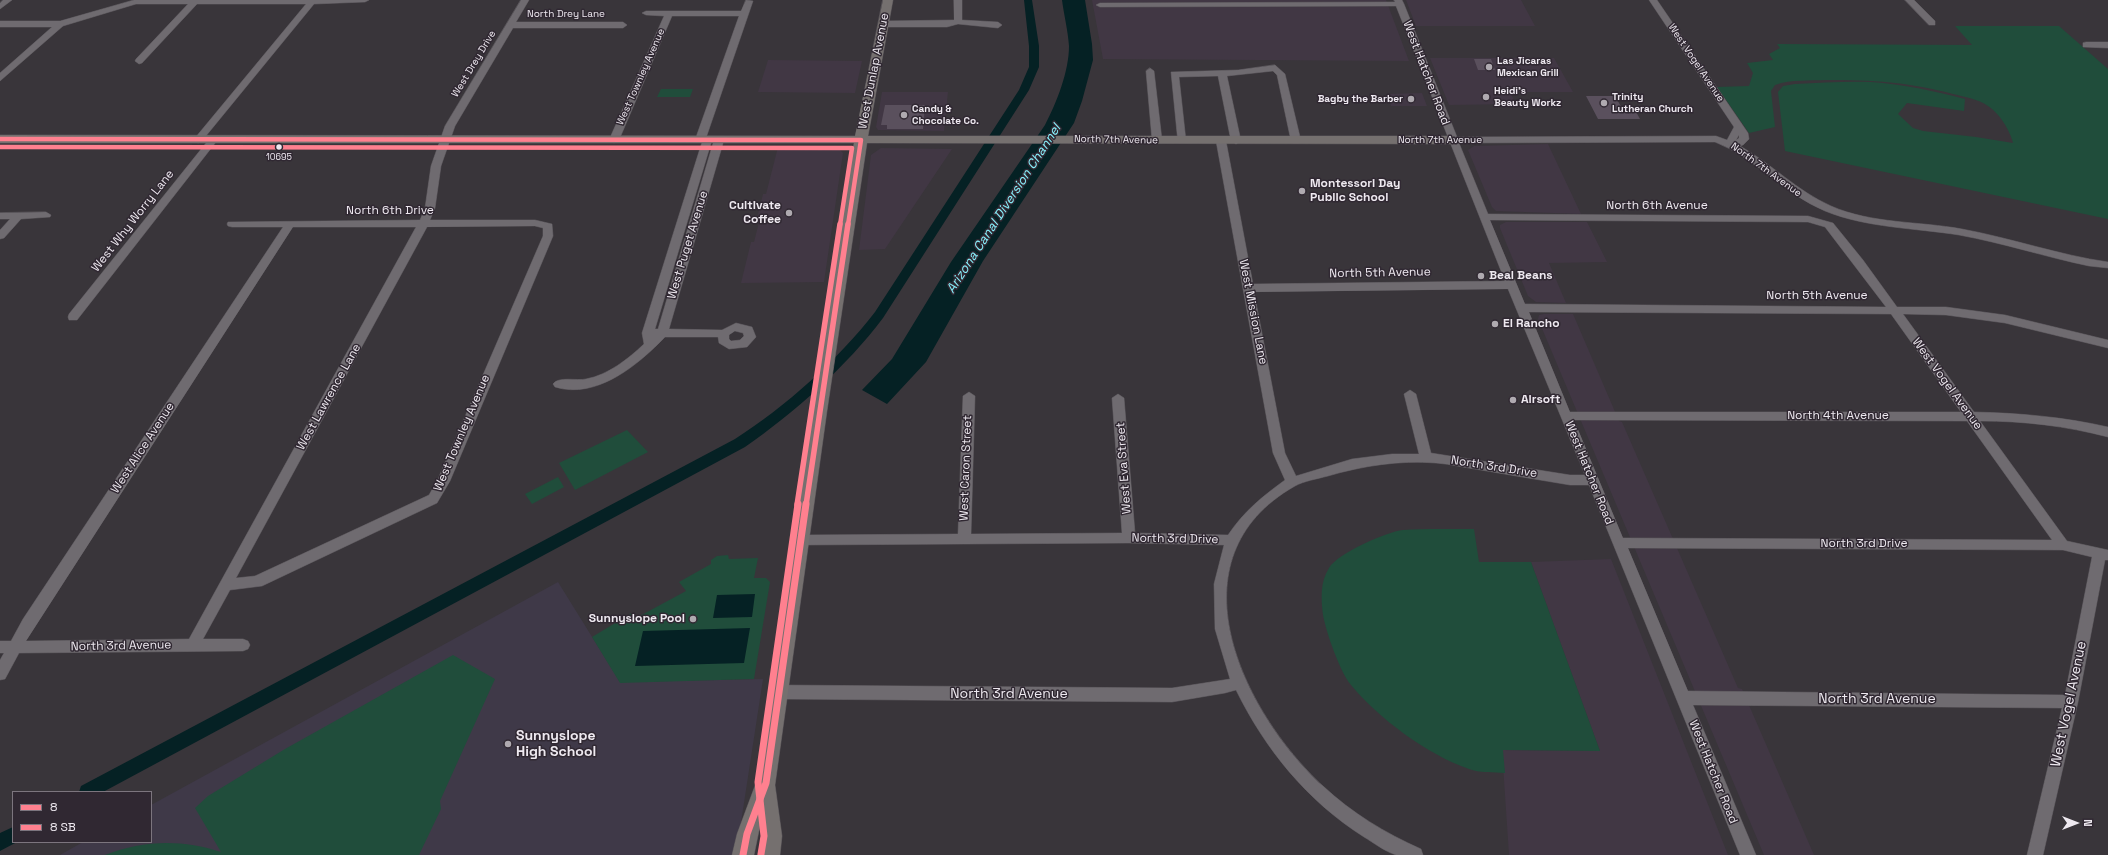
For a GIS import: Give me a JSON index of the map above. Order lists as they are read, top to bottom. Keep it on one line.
{"streets":{"main road":["West Dunlap Avenue","North 7th Avenue"],"street":["North Drey Lane","West Vogel Avenue","West Drey Drive","West Hatcher Road","West Townley Avenue","North 6th Avenue","North 6th Drive","West Why Worry Lane","West Puget Avenue","North 5th Avenue","West Mission Lane","West Lawrence Lane","North 4th Avenue","West Alice Avenue","North 3rd Drive","West Caron Street","West Eva Street","North 3rd Avenue"]},"crossings":[["North Drey Lane","West Drey Drive"],["West Vogel Avenue","North 7th Avenue"],["West Vogel Avenue","North 6th Avenue"],["West Vogel Avenue","North 5th Avenue"],["West Vogel Avenue","North 4th Avenue"],["West Vogel Avenue","North 3rd Drive"],["West Vogel Avenue","North 3rd Avenue"],["West Drey Drive","North 7th Avenue"],["West Drey Drive","West Lawrence Lane"],["West Dunlap Avenue","North 7th Avenue"],["West Dunlap Avenue","North 3rd Drive"],["West Dunlap Avenue","North 3rd Avenue"],["West Hatcher Road","North 7th Avenue"],["West Hatcher Road","North 6th Avenue"],["West Hatcher Road","North 5th Avenue"],["West Hatcher Road","North 4th Avenue"],["West Hatcher Road","North 3rd Drive"],["West Hatcher Road","North 3rd Avenue"],["West Townley Avenue","North 7th Avenue"],["West Townley Avenue","North 6th Drive"],["West Townley Avenue","West Lawrence Lane"],["North 7th Avenue","West Why Worry Lane"],["North 7th Avenue","West Puget Avenue"],["North 7th Avenue","West Mission Lane"],["North 7th Avenue","West Lawrence Lane"],["North 6th Drive","West Lawrence Lane"],["North 6th Drive","West Alice Avenue"],["North 5th Avenue","West Mission Lane"],["West Mission Lane","North 3rd Drive"],["West Lawrence Lane","North 3rd Avenue"],["West Alice Avenue","North 3rd Avenue"],["North 3rd Drive","West Caron Street"],["North 3rd Drive","West Eva Street"]],"water":["Arizona Canal Diversion Channel"],"places":["Las Jicaras Mexican Grill","Heidi's Beauty Workz","Bagby the Barber","Trinity Lutheran Church","Candy & Chocolate Co.","10695","Montessori Day Public School","Cultivate Coffee","Beal Beans","El Rancho","Airsoft","Sunnyslope Pool","Sunnyslope High School"],"lines":["transit line 8"],"legend":["8","8 SB"],"north":"right"}
